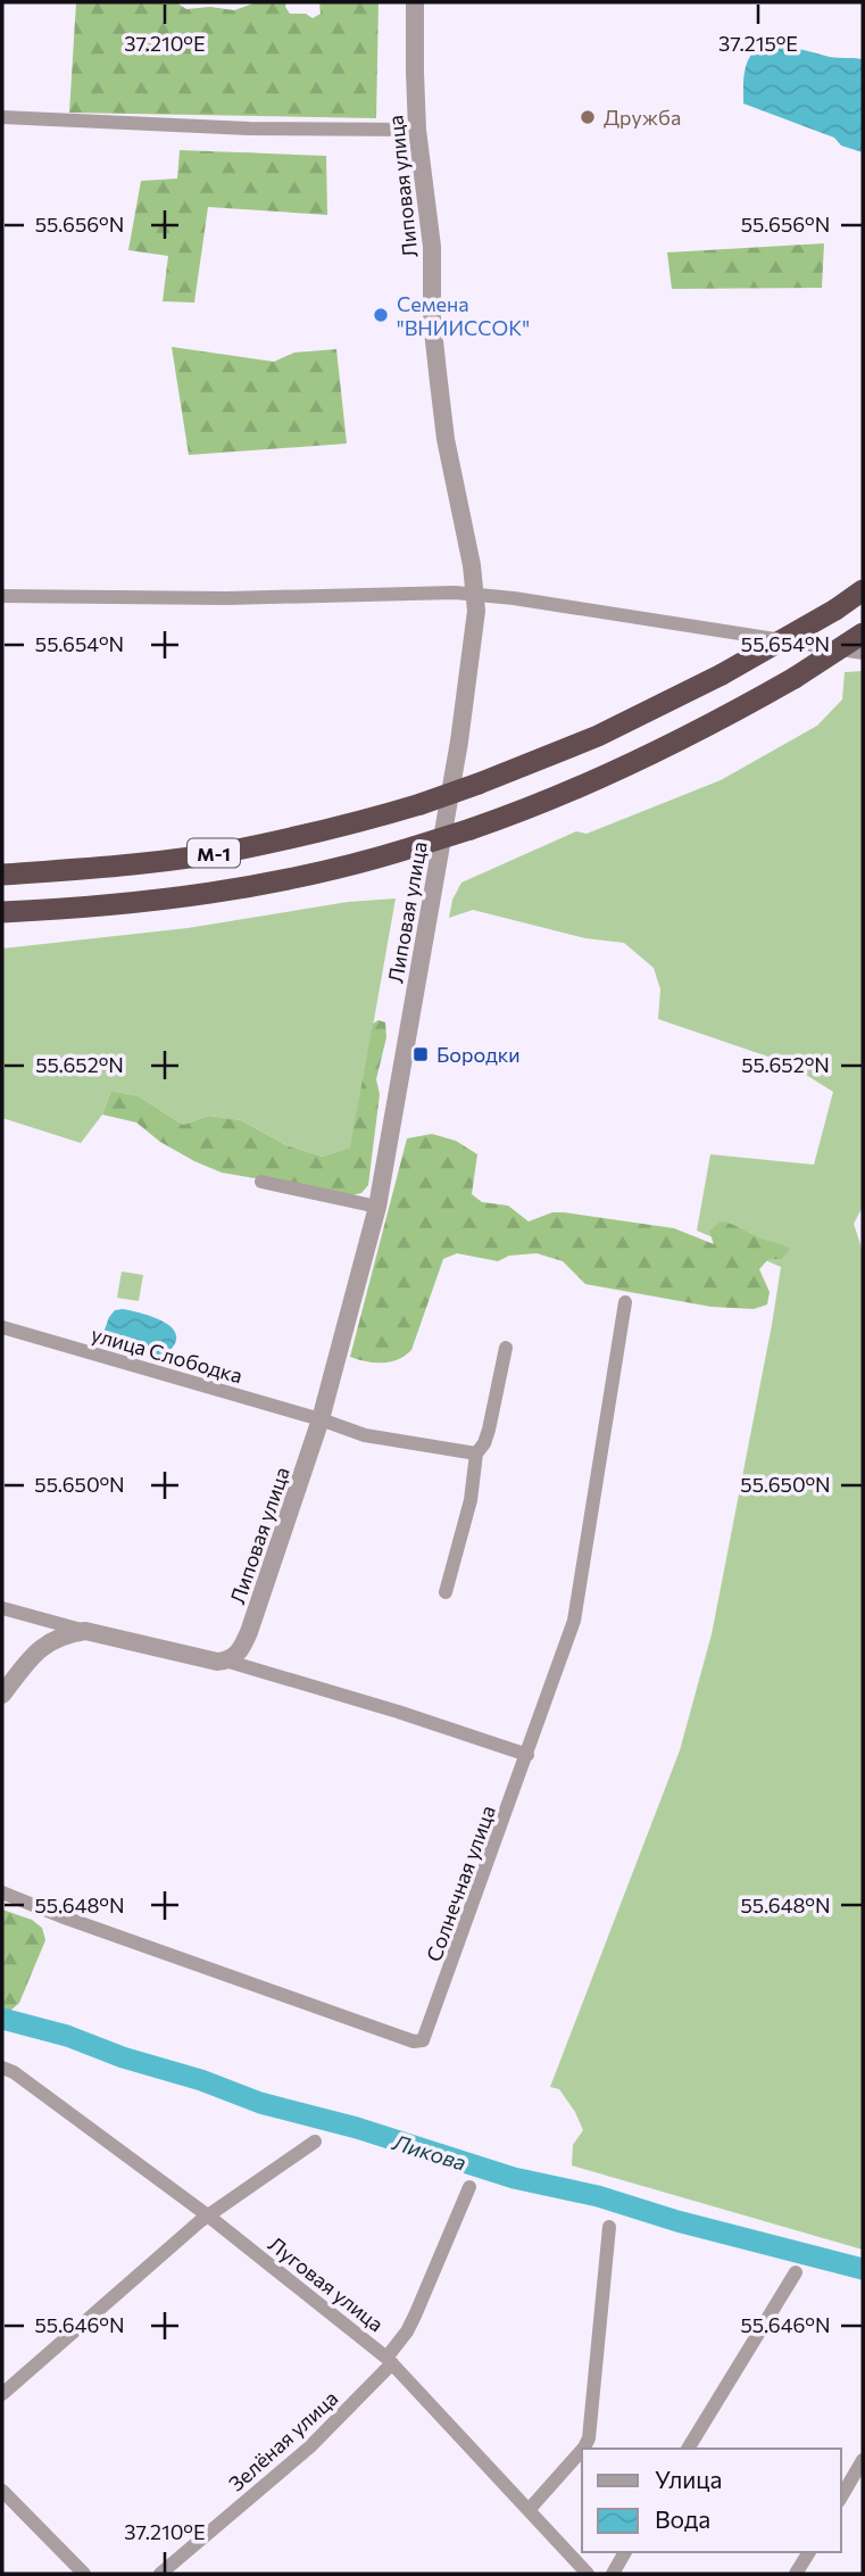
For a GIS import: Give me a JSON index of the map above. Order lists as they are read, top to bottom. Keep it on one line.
{"streets":{"highway":["М-1"],"street":["Липовая улица","улица Слободка","Солнечная улица","Луговая улица","Зелёная улица"]},"crossings":[["Липовая улица","улица Слободка"],["Луговая улица","Зелёная улица"]],"water":["Ликова"],"places":{"other":["Дружба","Семена \"ВНИИССОК\""],"transit":["Бородки"]},"legend":["Улица","Вода"],"coordinates":["37.210°E","37.215°E","55.656°N","55.654°N","55.652°N","55.650°N","55.648°N","55.646°N"]}
